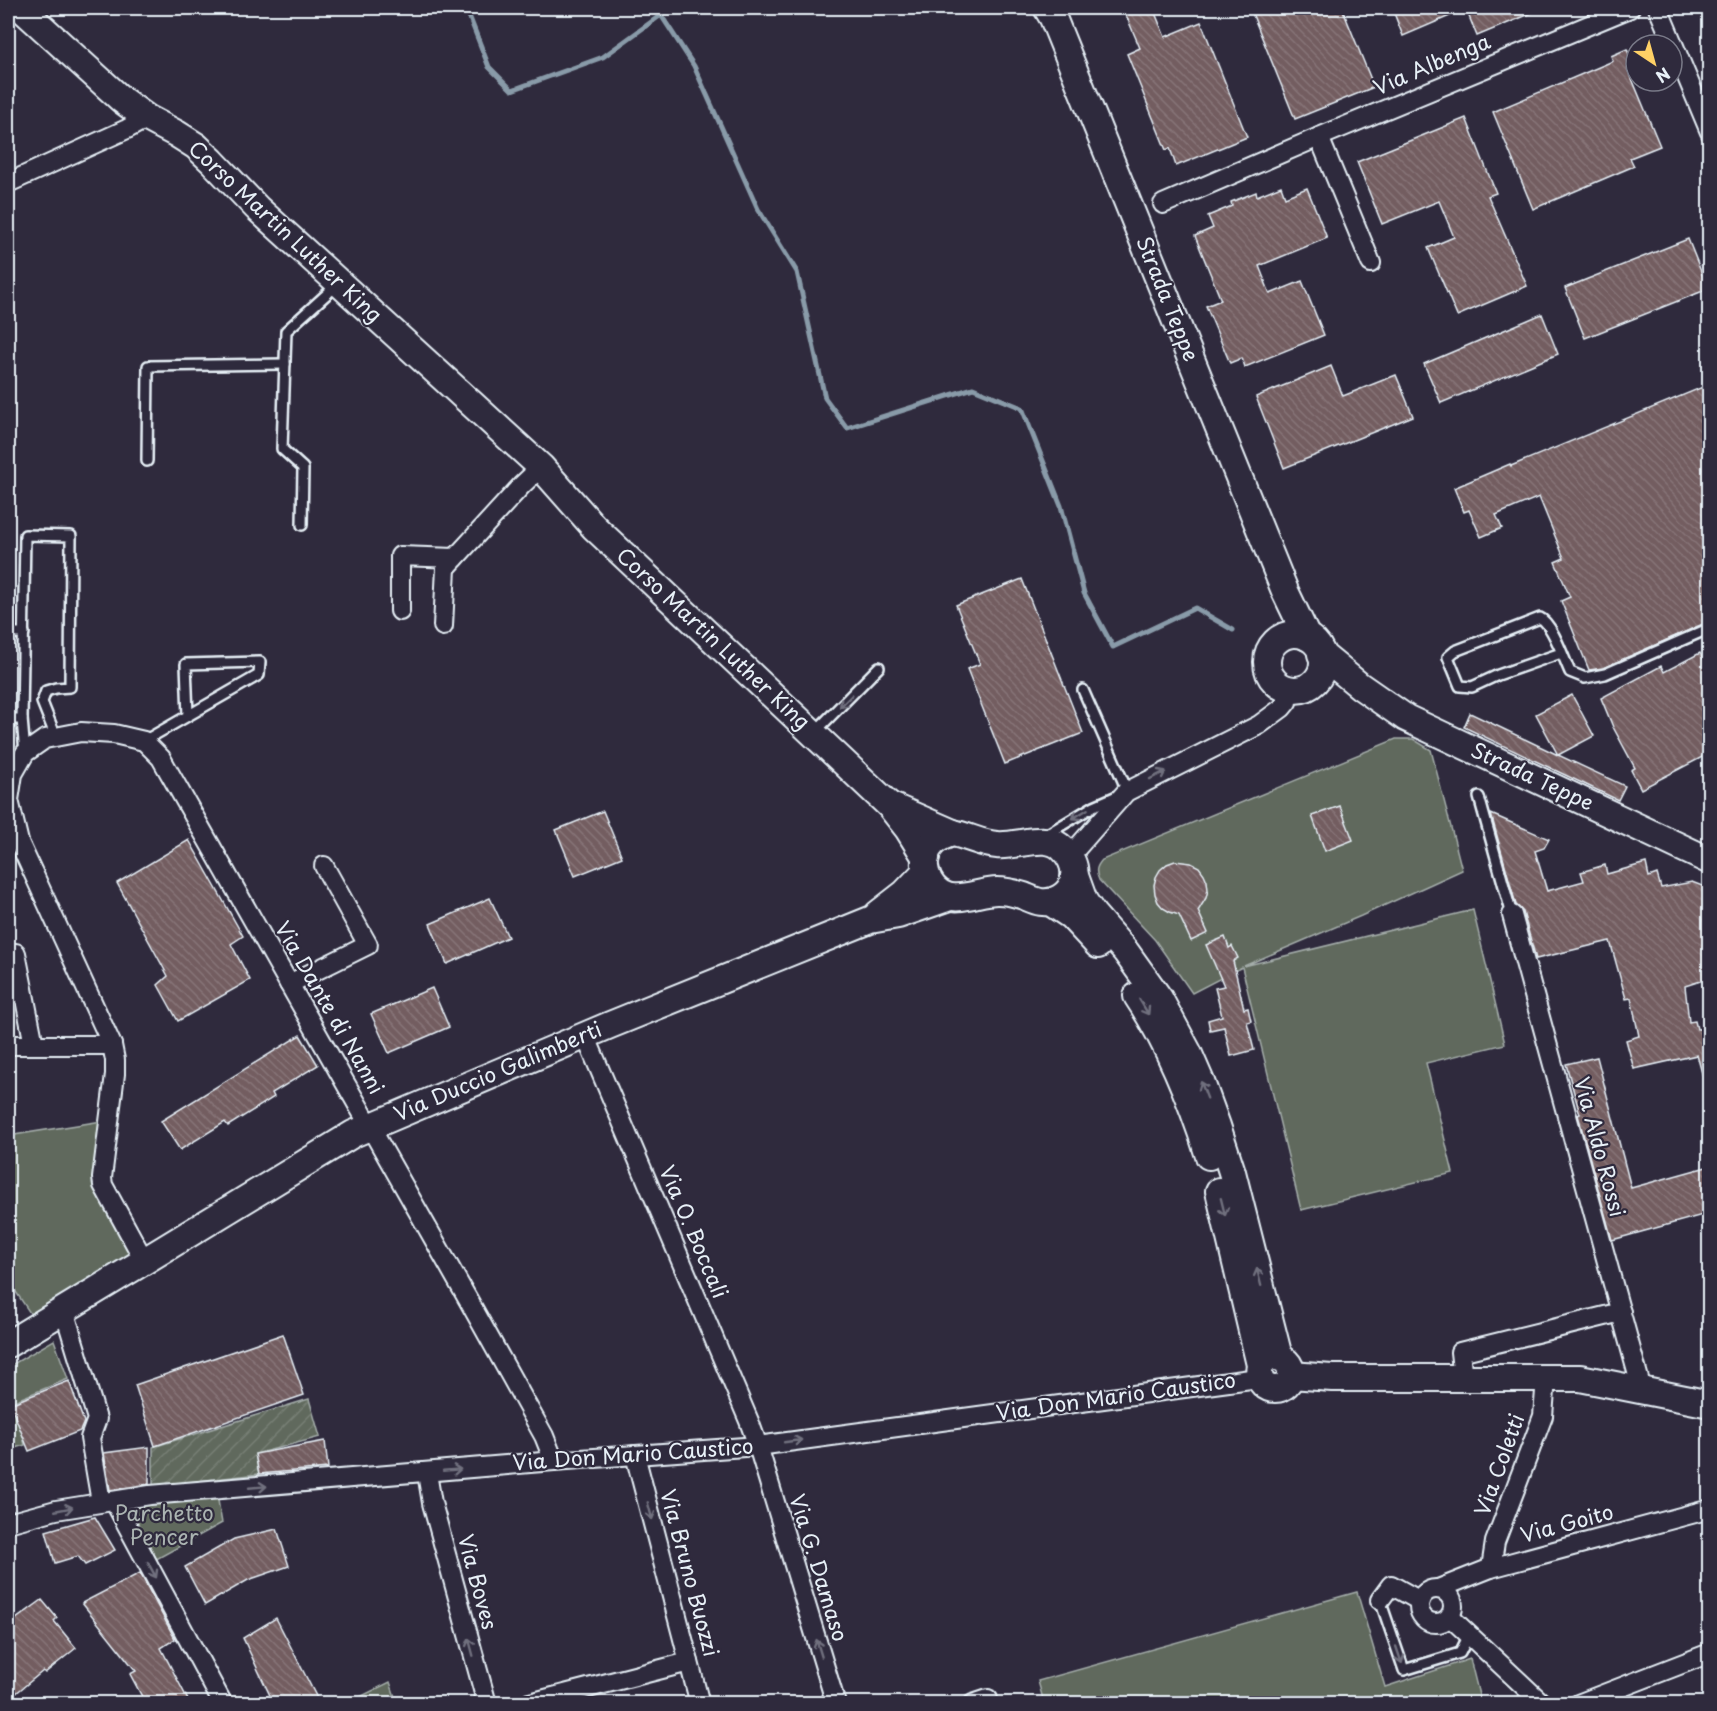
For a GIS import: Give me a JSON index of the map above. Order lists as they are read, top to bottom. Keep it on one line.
{"streets":{"street":["Via Albenga","Corso Martin Luther King","Strada Teppe","Via Dante di Nanni","Via Duccio Galimberti","Via Aldo Rossi","Via O. Boccali","Via Don Mario Caustico","Via Coletti","Via Goito","Via G. Damaso","Via Bruno Buozzi","Via Boves"]},"crossings":[["Corso Martin Luther King","Via Duccio Galimberti"],["Via Dante di Nanni","Via Duccio Galimberti"],["Via Dante di Nanni","Via Don Mario Caustico"],["Via Duccio Galimberti","Via O. Boccali"],["Via Aldo Rossi","Via Don Mario Caustico"],["Via O. Boccali","Via Don Mario Caustico"],["Via O. Boccali","Via G. Damaso"],["Via Don Mario Caustico","Via Coletti"],["Via Don Mario Caustico","Via G. Damaso"],["Via Don Mario Caustico","Via Bruno Buozzi"],["Via Don Mario Caustico","Via Boves"],["Via Coletti","Via Goito"]],"one_way":["Via Don Mario Caustico","Via G. Damaso","Via Bruno Buozzi","Via Boves"],"parks":["Parchetto Pencer"],"north":"bottom right"}
